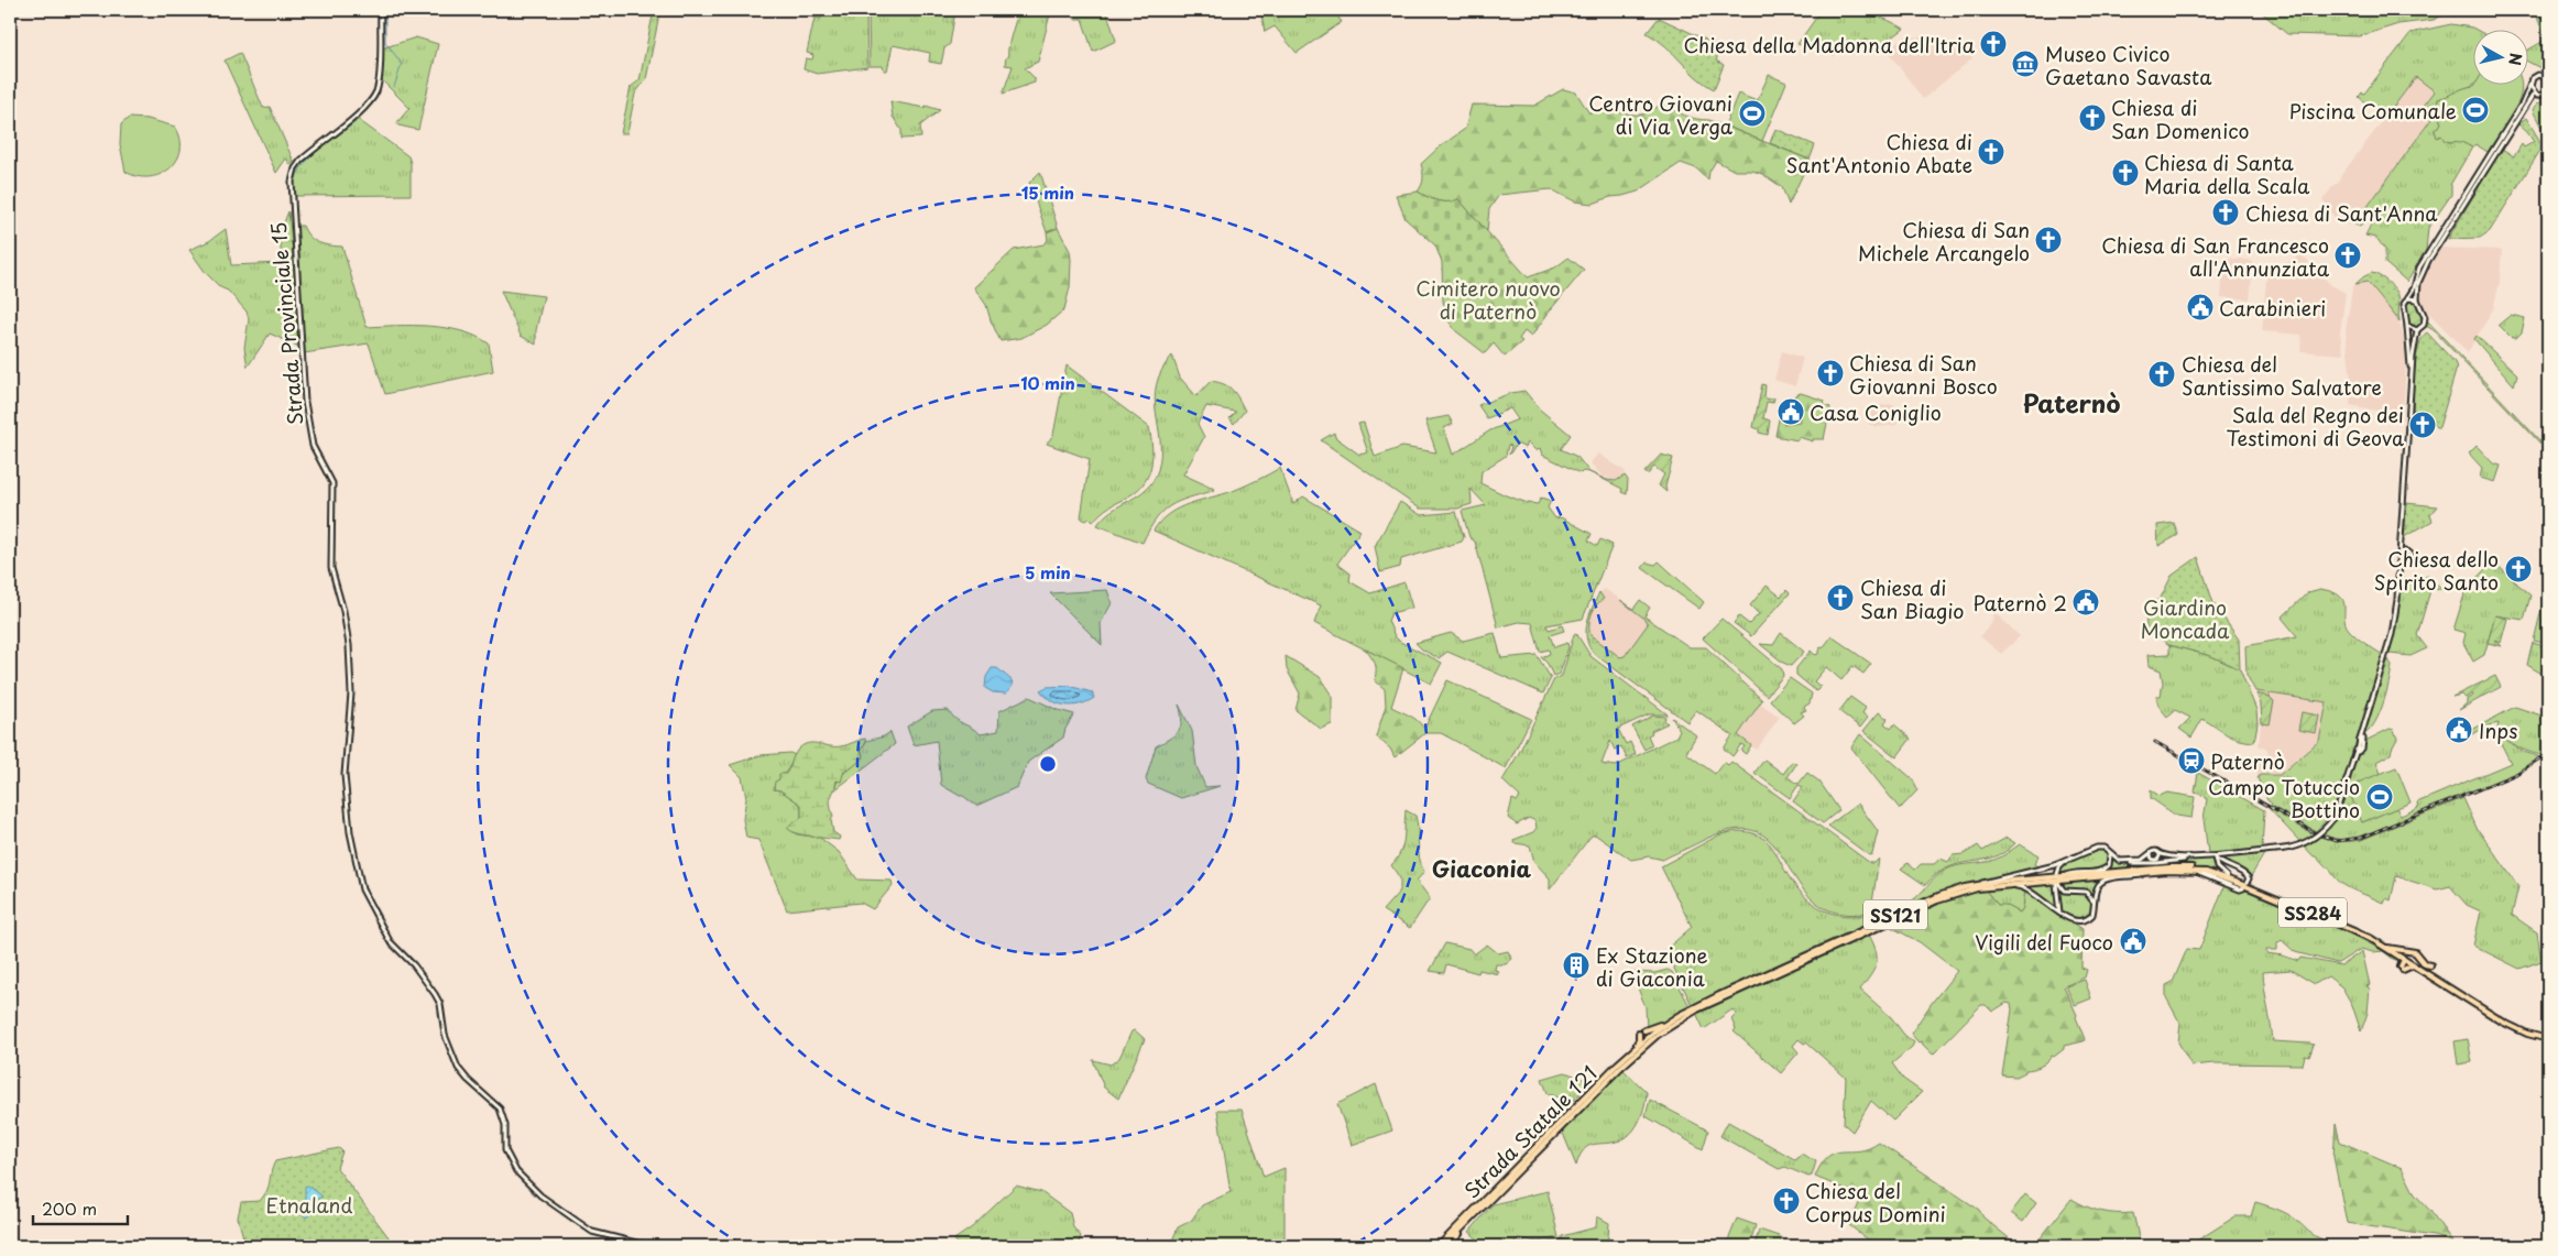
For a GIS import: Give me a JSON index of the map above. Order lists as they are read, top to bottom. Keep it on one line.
{"streets":{"main road":["Strada Provinciale 15","SS284","SS121","Strada Statale 121"]},"crossings":[["SS284","SS121"],["SS121","Strada Statale 121"]],"districts":["Paternò","Giaconia"],"parks":["Cimitero nuovo di Paternò","Giardino Moncada","Etnaland"],"places":{"church":["Chiesa della Madonna dell'Itria","Chiesa di San Domenico","Chiesa di Sant'Antonio Abate","Chiesa di Santa Maria della Scala","Chiesa di Sant'Anna","Chiesa di San Michele Arcangelo","Chiesa di San Francesco all'Annunziata","Chiesa di San Giovanni Bosco","Chiesa del Santissimo Salvatore","Sala del Regno dei Testimoni di Geova","Chiesa dello Spirito Santo","Chiesa di San Biagio","Chiesa del Corpus Domini"],"museum":["Museo Civico Gaetano Savasta"],"sports":["Piscina Comunale","Centro Giovani di Via Verga","Campo Totuccio Bottino"],"public building":["Carabinieri","Casa Coniglio","Paternò 2","Inps","Vigili del Fuoco"],"station":["Paternò"],"building":["Ex Stazione di Giaconia"]},"scale_bar":"200 m","north":"right","rings":["15 min","10 min","5 min"]}
